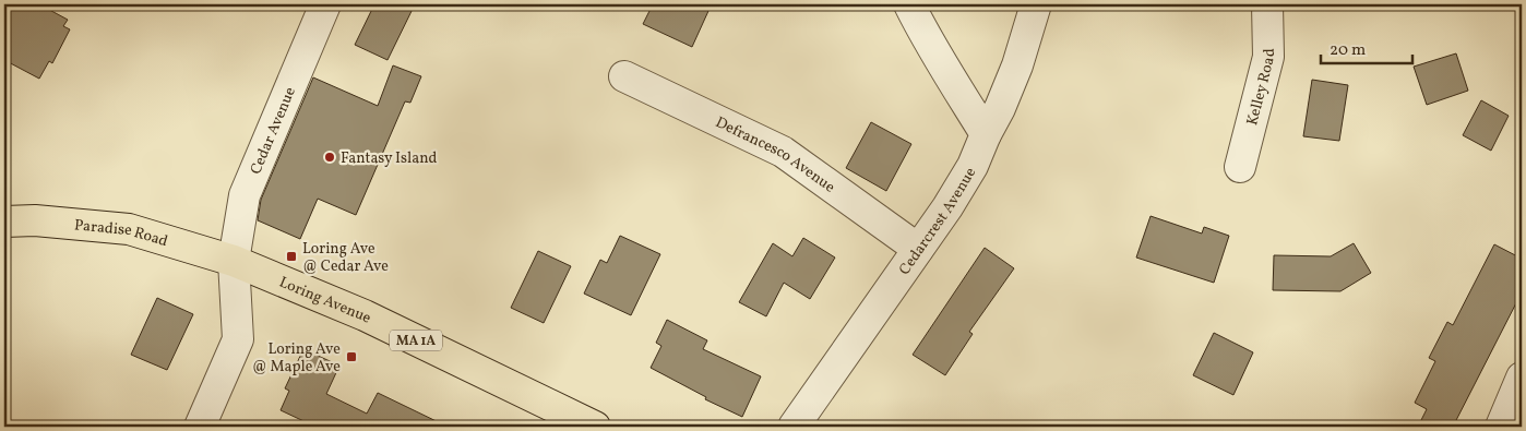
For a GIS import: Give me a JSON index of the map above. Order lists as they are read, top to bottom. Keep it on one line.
{"streets":{"highway":["Paradise Road","Loring Avenue","MA 1A"],"street":["Kelley Road","Cedar Avenue","Defrancesco Avenue","Cedarcrest Avenue"]},"crossings":[["Cedar Avenue","Paradise Road"],["Cedar Avenue","Loring Avenue"],["Defrancesco Avenue","Cedarcrest Avenue"],["Paradise Road","Loring Avenue"]],"places":{"other":["Fantasy Island"],"transit":["Loring Ave @ Cedar Ave","Loring Ave @ Maple Ave"]},"scale_bar":"20 m"}
